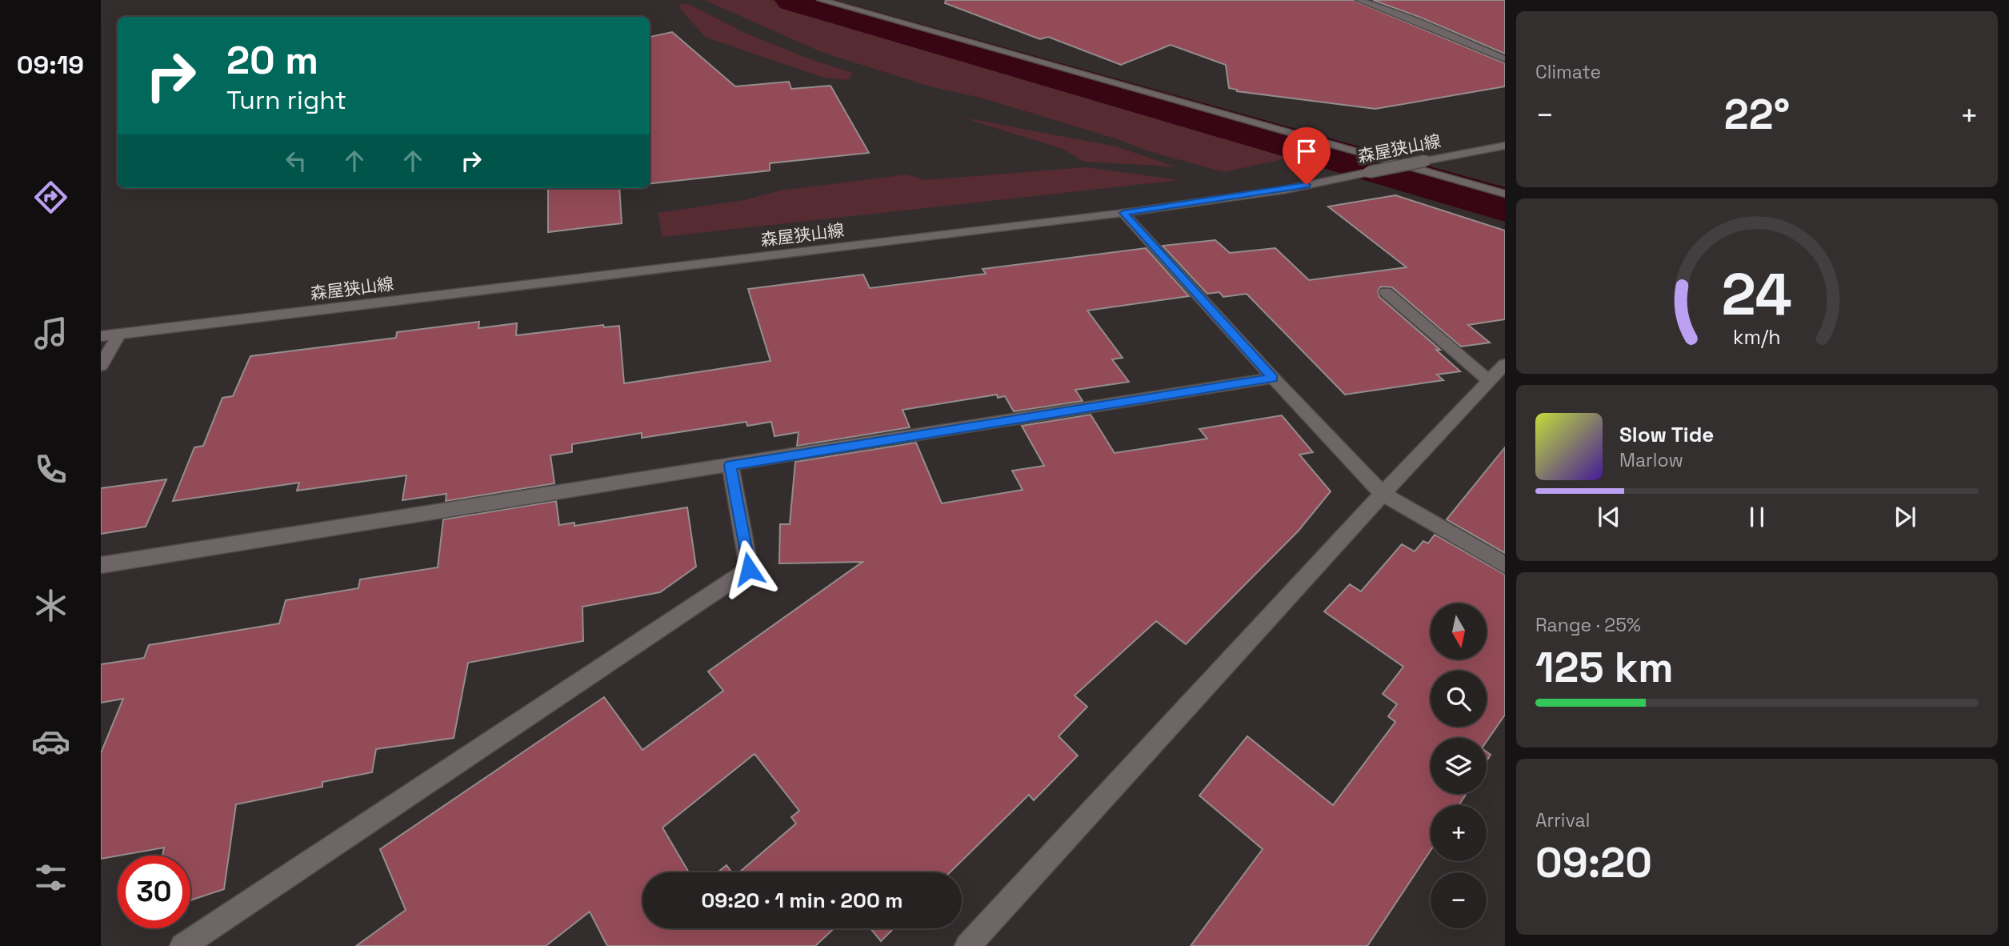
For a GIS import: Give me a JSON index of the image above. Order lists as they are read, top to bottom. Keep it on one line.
{"streets":{"street":["森屋狭山線"]},"north":"bottom","page":{"tabs":"09:19","tile":["Climate",["Range · 25%","125 km"],["Arrival","09:20"]],"turn":["20 m","Turn right"],"heat":["−","22°","+"],"song":["Slow Tide","Marlow"],"map_buttons":["+","−"],"limit":"30","trip":"09:20 · 1 min · 200 m","gauge":["24","km/h"]}}
